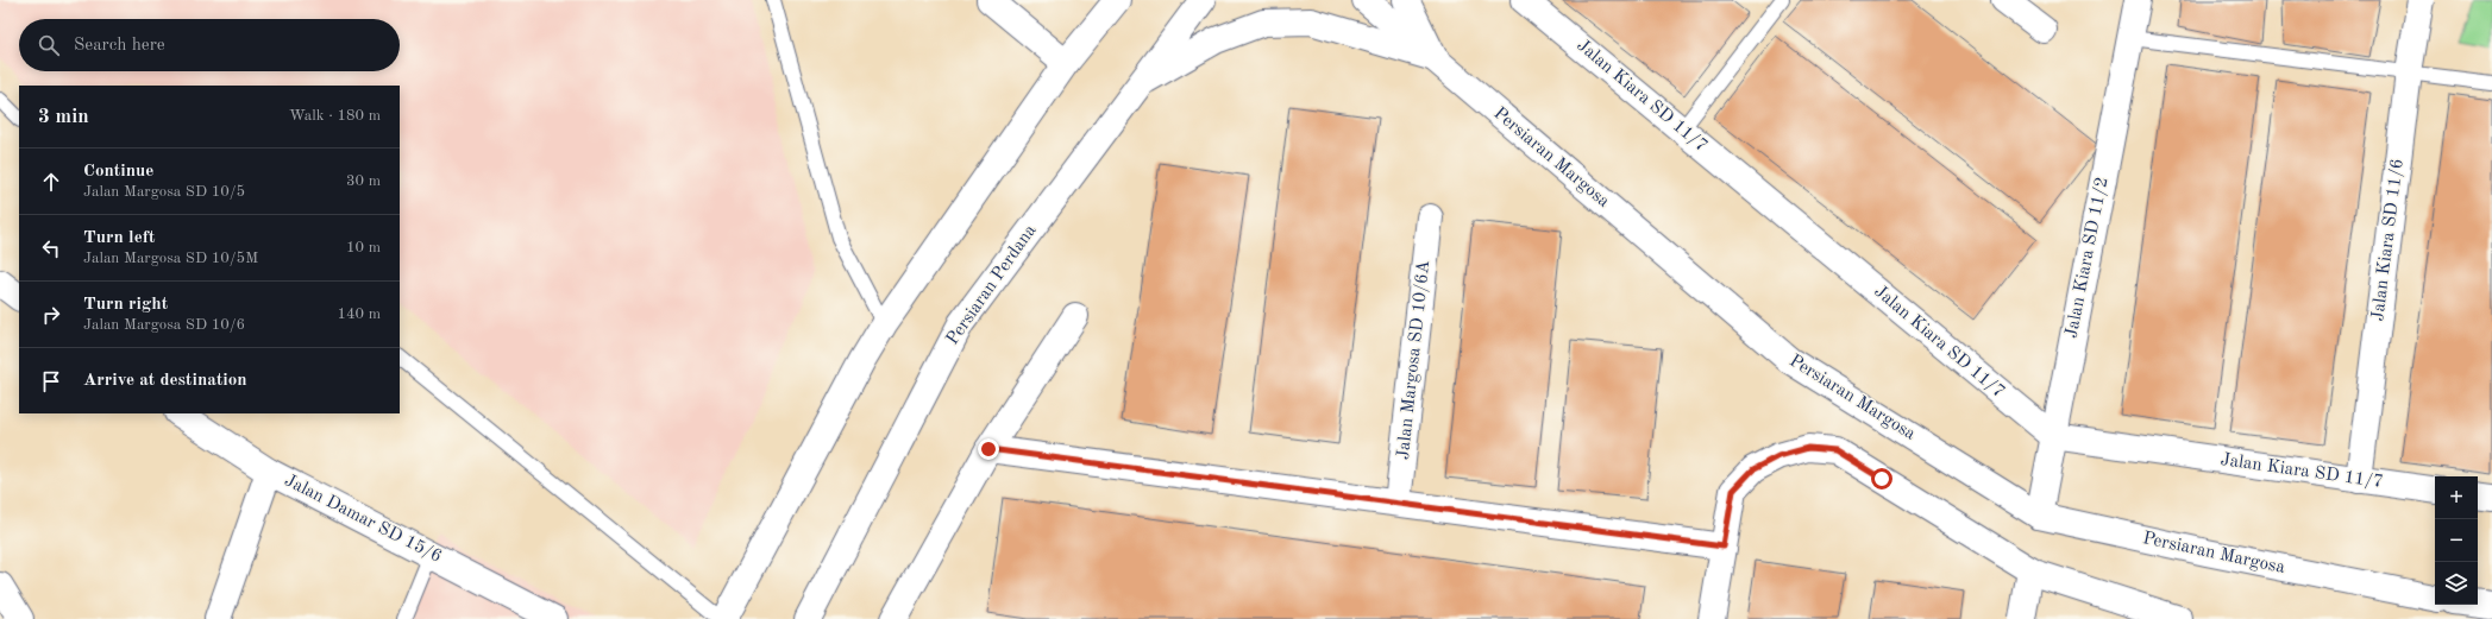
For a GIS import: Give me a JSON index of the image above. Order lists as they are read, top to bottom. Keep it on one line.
{"streets":{"street":["Jalan Kiara SD 11/7","Persiaran Margosa","Jalan Kiara SD 11/6","Jalan Kiara SD 11/2","Persiaran Perdana","Jalan Margosa SD 10/6A","Jalan Damar SD 15/6"]},"crossings":[["Jalan Kiara SD 11/7","Jalan Kiara SD 11/6"],["Jalan Kiara SD 11/7","Jalan Kiara SD 11/2"],["Persiaran Margosa","Jalan Kiara SD 11/2"]],"page":{"search":"Search here","heading":["3 min","Walk · 180 m"],"list":[["Continue","Jalan Margosa SD 10/5","30 m"],["Turn left","Jalan Margosa SD 10/5M","10 m"],["Turn right","Jalan Margosa SD 10/6","140 m"],"Arrive at destination"],"map_buttons":["+","−"]}}
